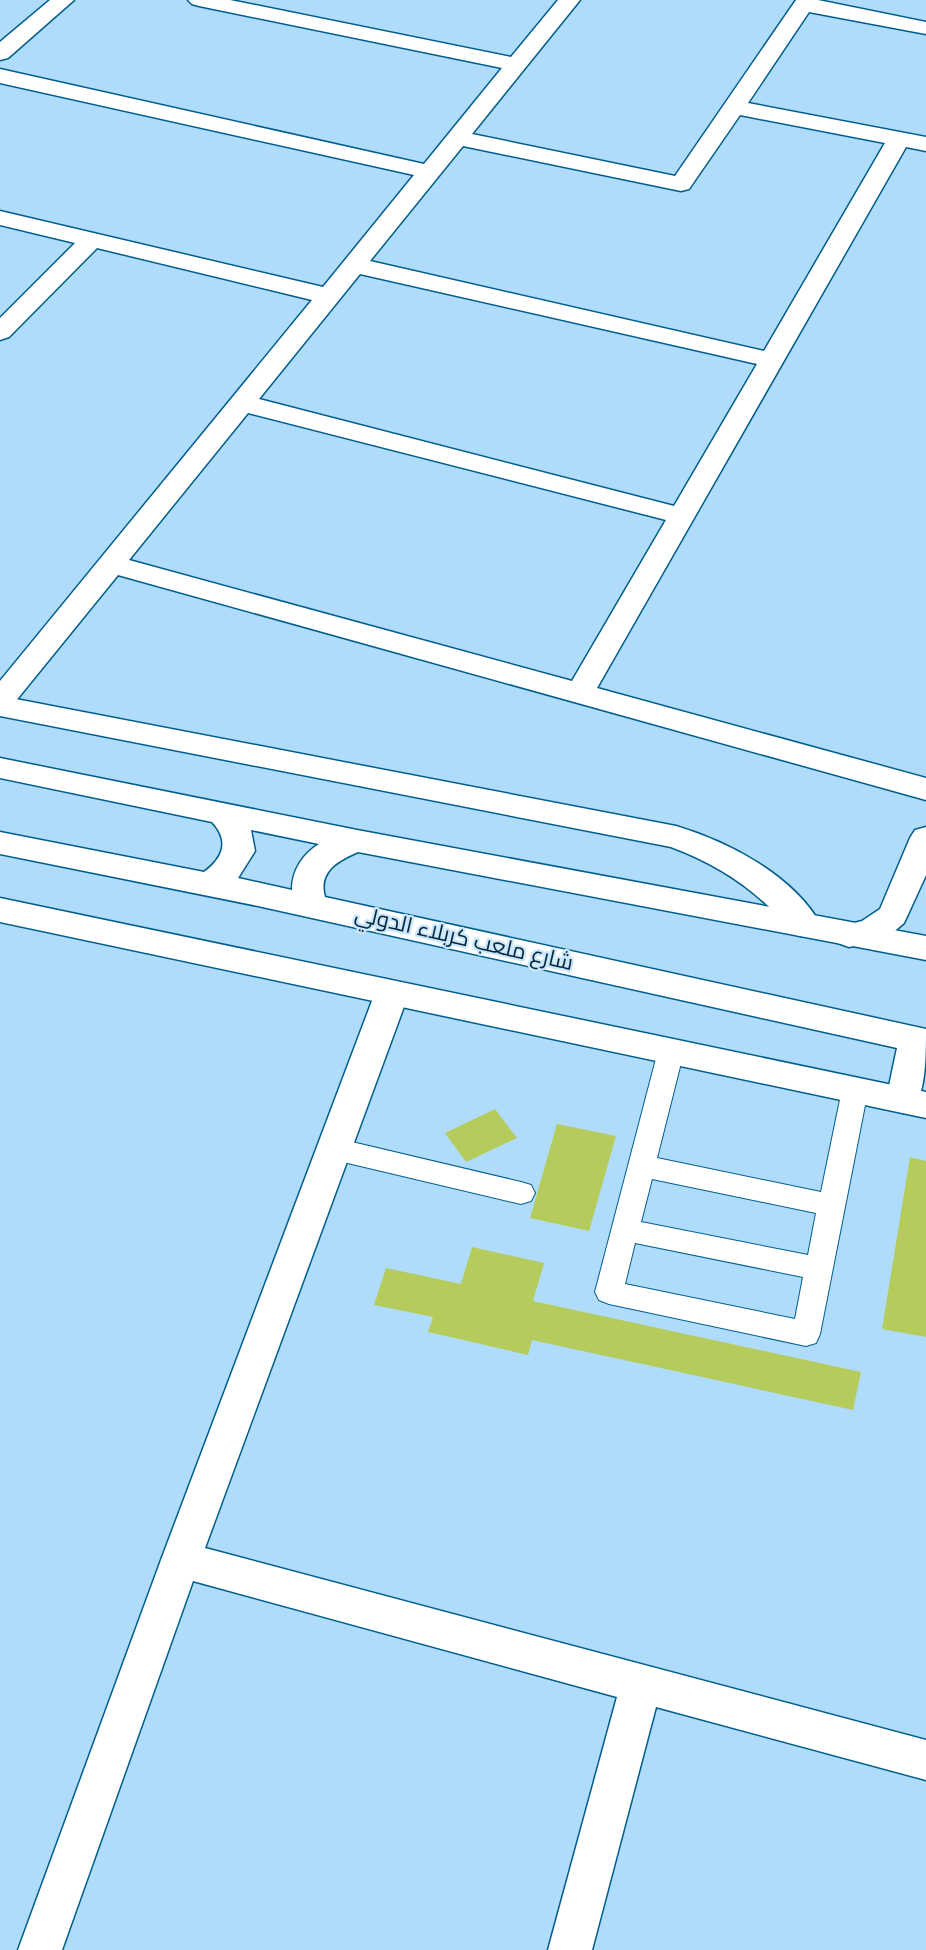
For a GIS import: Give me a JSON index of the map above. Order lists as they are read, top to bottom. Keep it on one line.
{"streets":{"street":["شارع ملعب كربلاء الدولي"]}}
